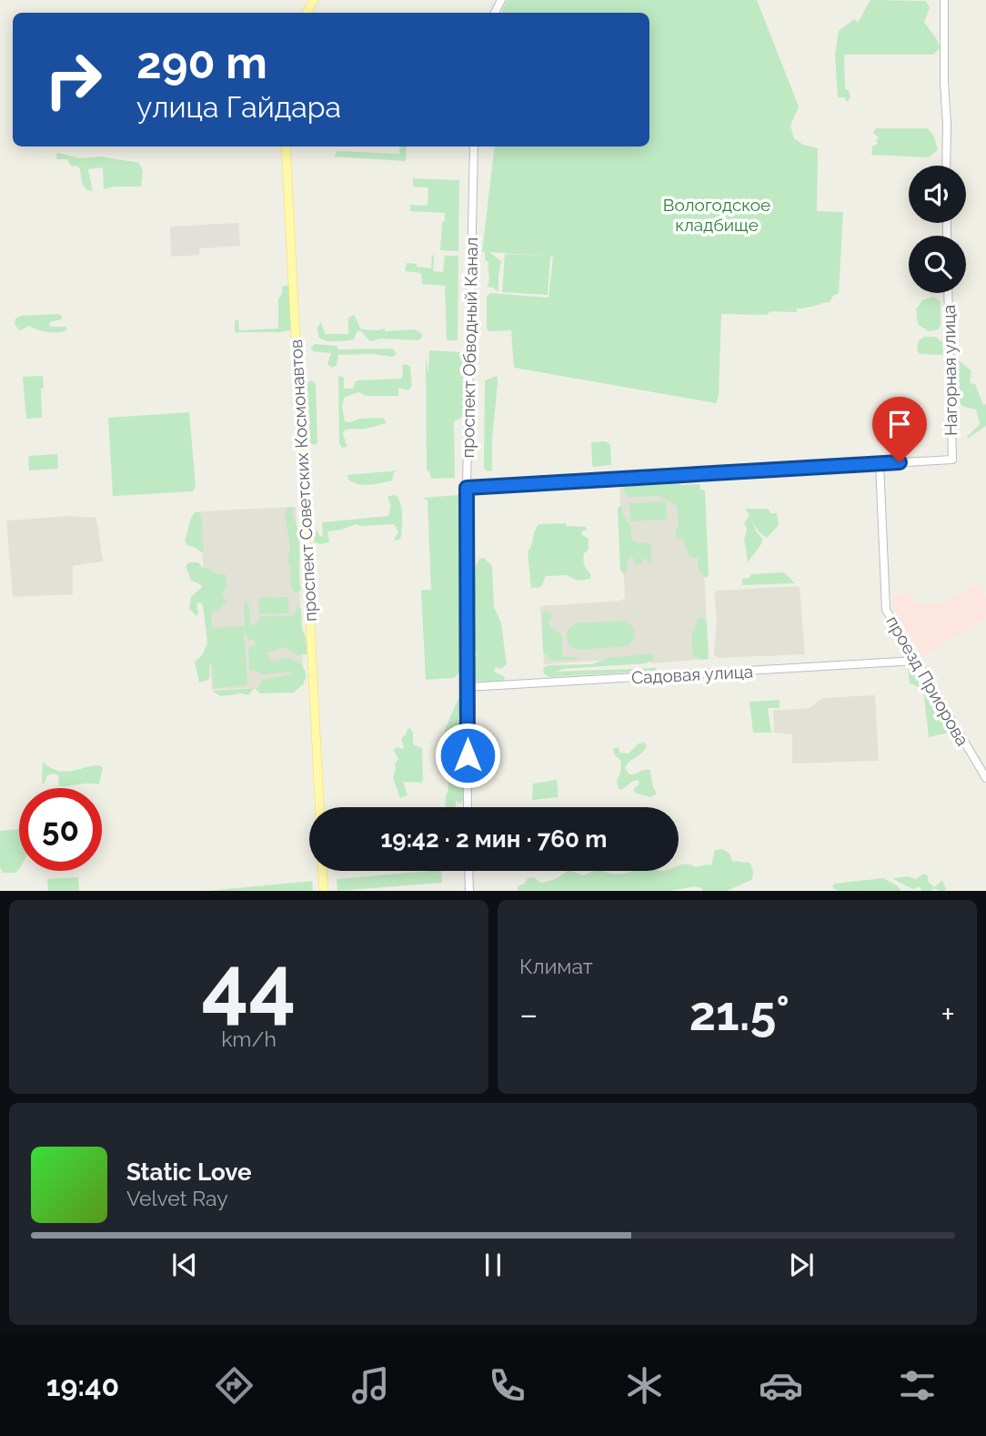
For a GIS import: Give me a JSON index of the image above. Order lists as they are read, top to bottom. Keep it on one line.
{"streets":{"main road":["проспект Советских Космонавтов"],"street":["проспект Обводный Канал","Нагорная улица","Садовая улица","проезд Приорова"]},"crossings":[["проспект Обводный Канал","Садовая улица"],["Нагорная улица","проезд Приорова"],["Садовая улица","проезд Приорова"]],"parks":["Вологодское кладбище"],"page":{"turn":["290 m","улица Гайдара"],"limit":"50","trip":"19:42 · 2 мин · 760 m","tile":[["44","km/h"],"Климат"],"heat":["−","21.5°","+"],"song":["Static Love","Velvet Ray"],"tabs":"19:40"}}
